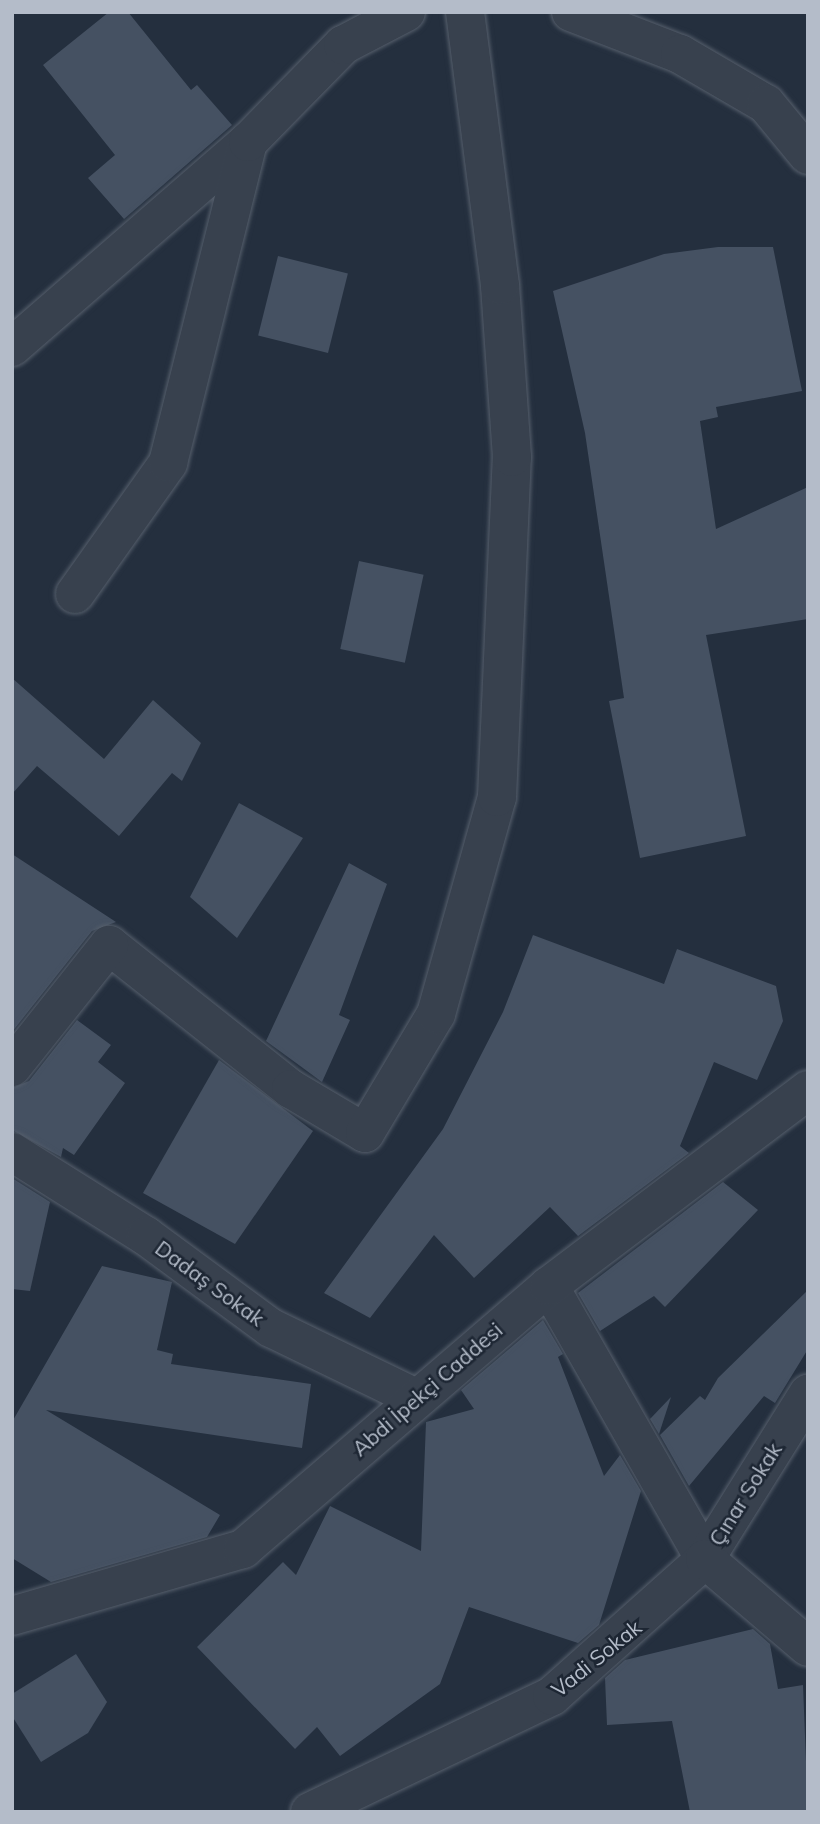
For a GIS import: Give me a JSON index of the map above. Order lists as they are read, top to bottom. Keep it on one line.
{"streets":{"street":["Dadaş Sokak","Abdi İpekçi Caddesi","Çınar Sokak","Vadi Sokak"]},"crossings":[["Dadaş Sokak","Abdi İpekçi Caddesi"],["Çınar Sokak","Vadi Sokak"]]}
